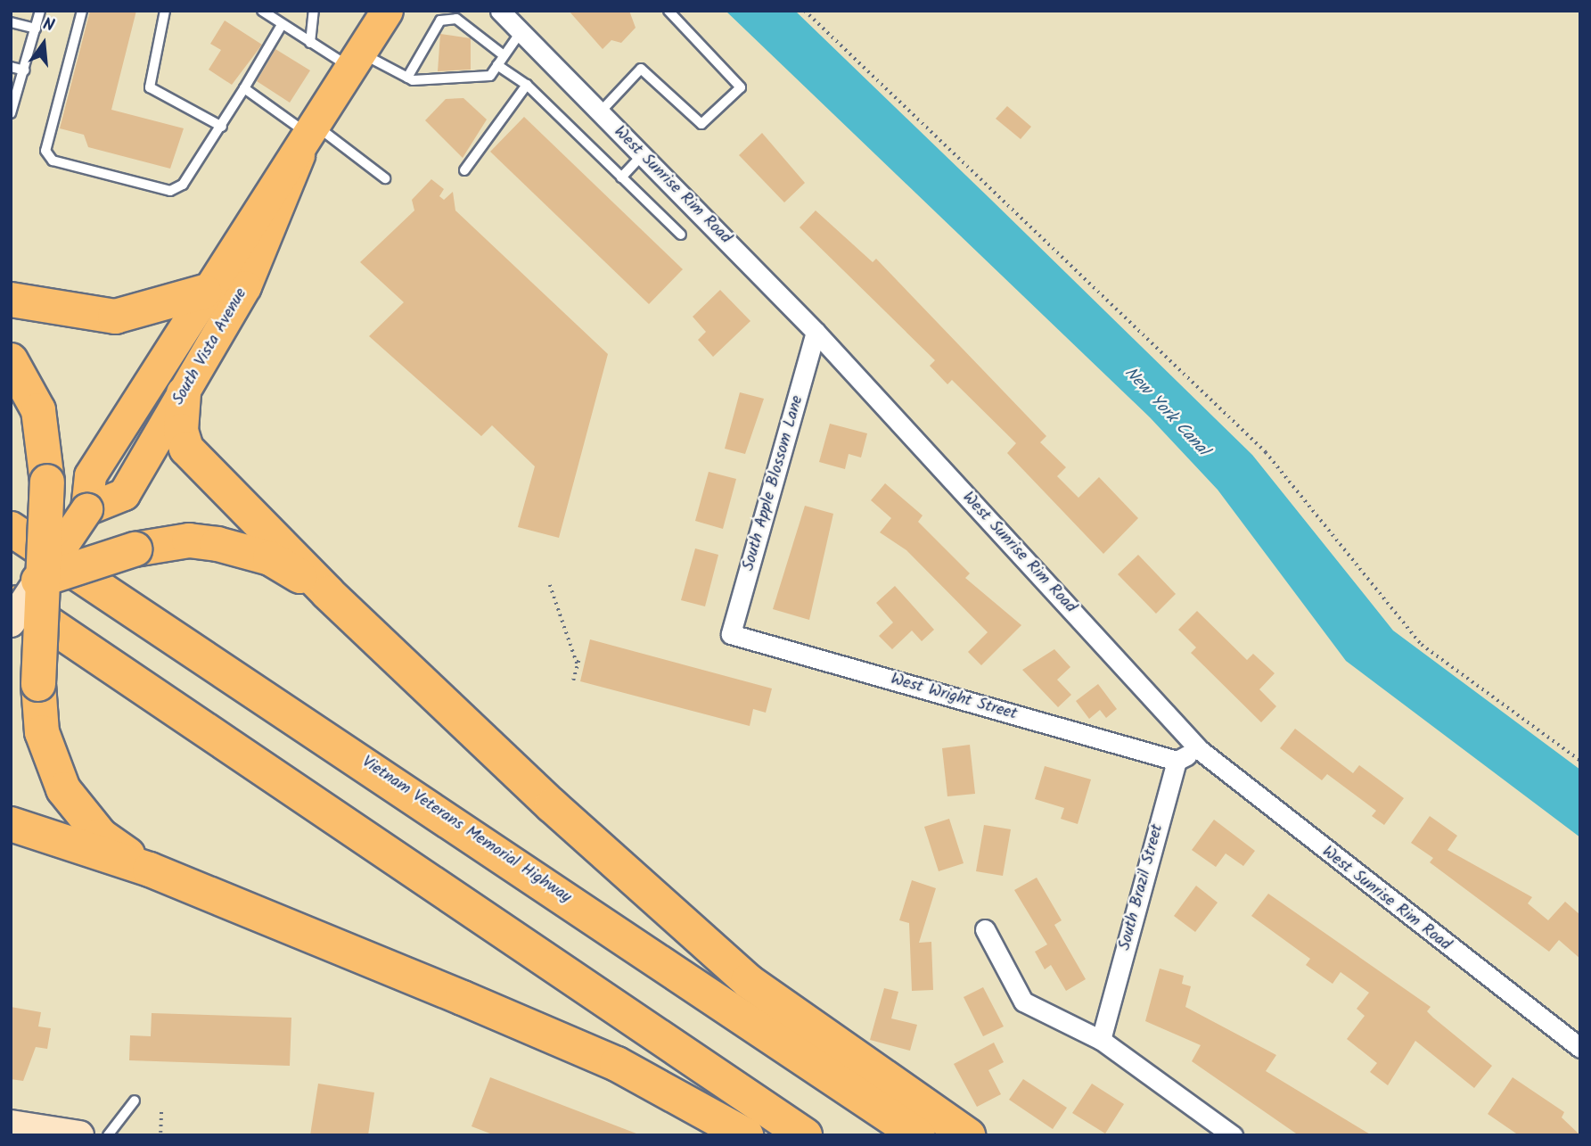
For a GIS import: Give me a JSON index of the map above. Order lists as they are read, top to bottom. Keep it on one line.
{"streets":{"highway":["Vietnam Veterans Memorial Highway"],"main road":["South Vista Avenue"],"street":["West Sunrise Rim Road","South Apple Blossom Lane","West Wright Street","South Brazil Street"]},"crossings":[["West Sunrise Rim Road","South Apple Blossom Lane"],["South Apple Blossom Lane","West Wright Street"],["West Wright Street","South Brazil Street"]],"water":["New York Canal"],"north":"top"}
